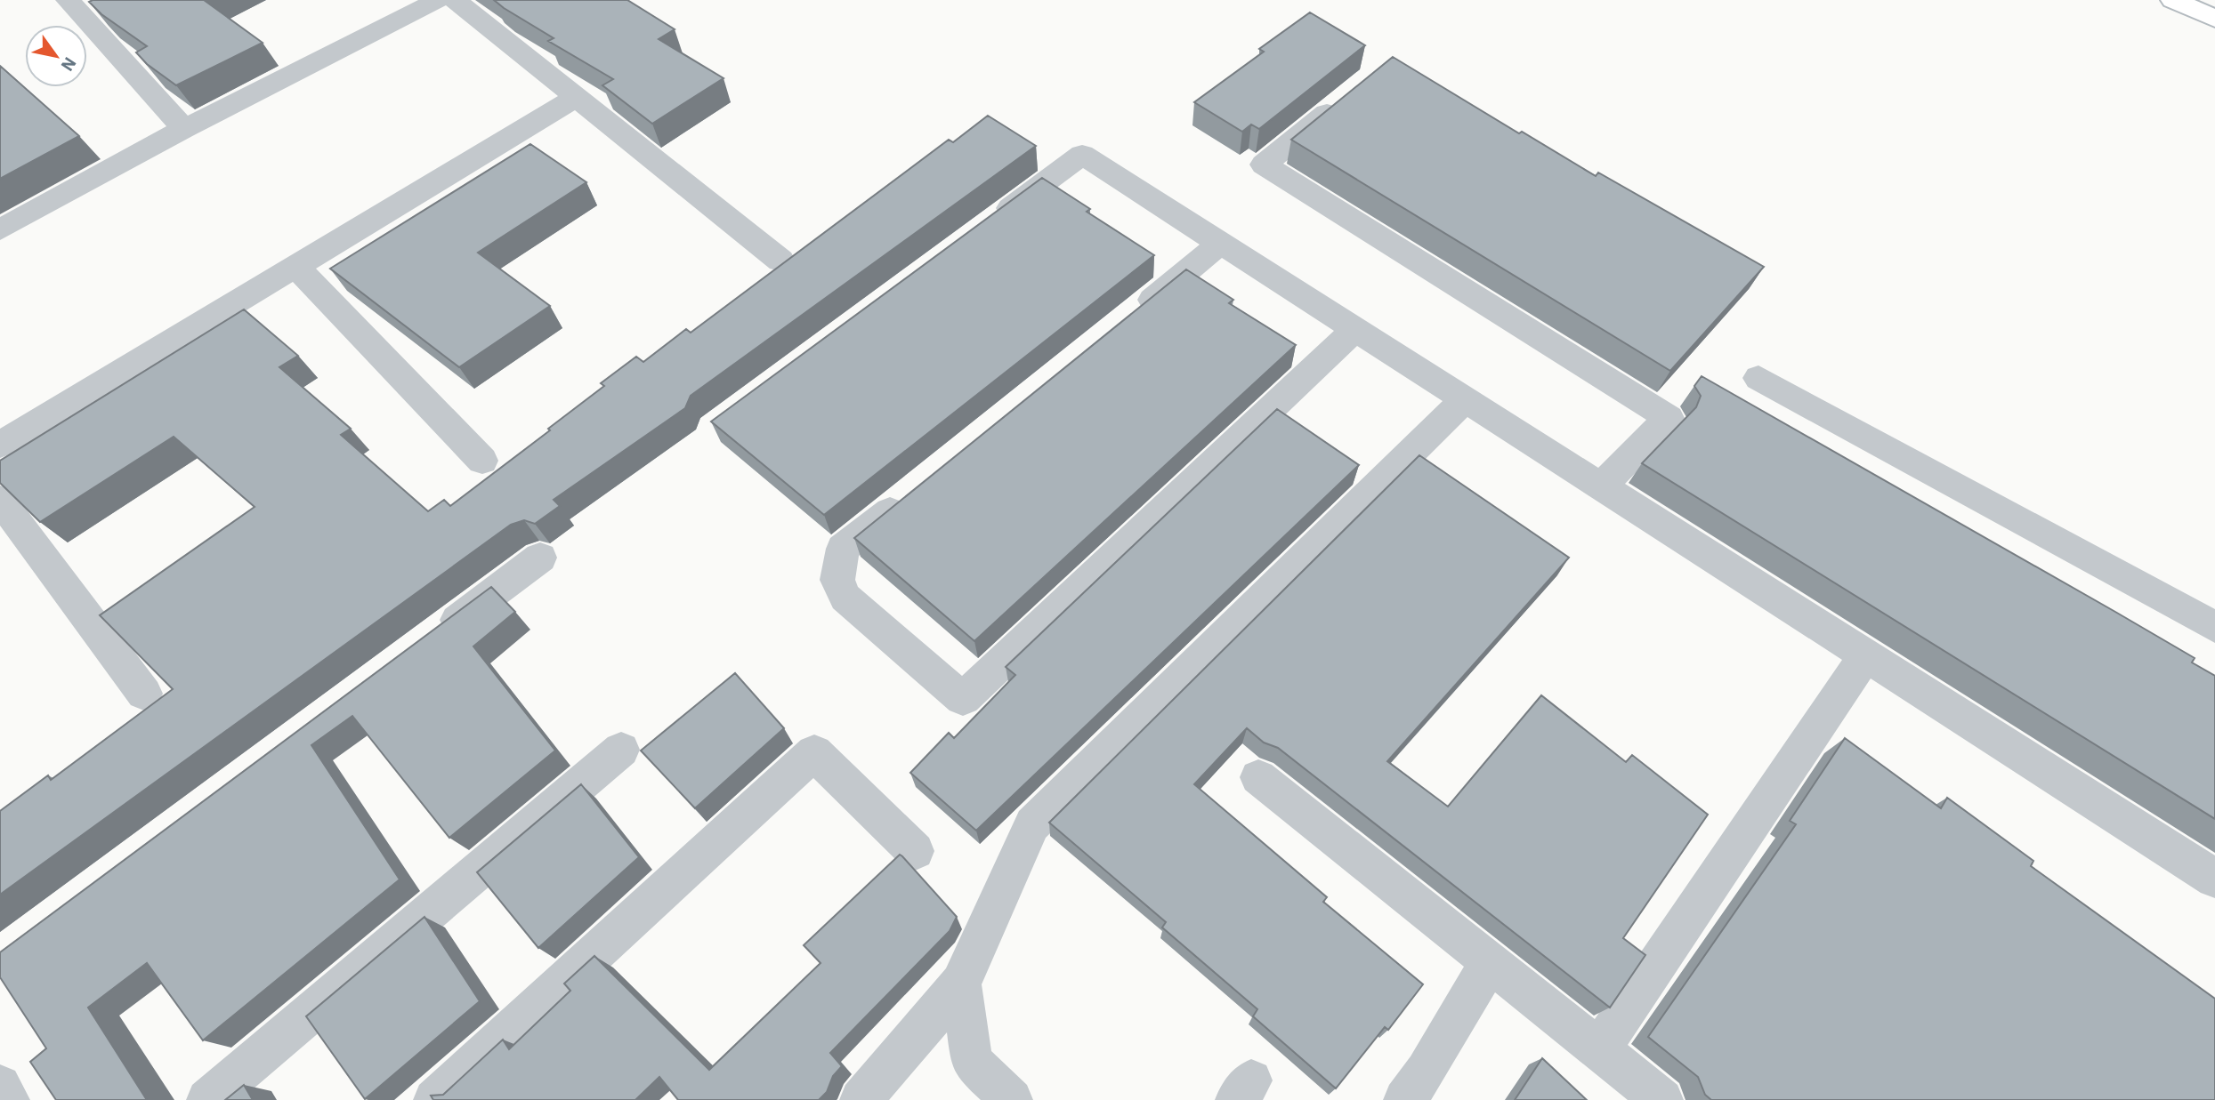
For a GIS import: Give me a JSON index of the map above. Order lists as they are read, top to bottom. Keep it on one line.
{"north":"bottom right"}
